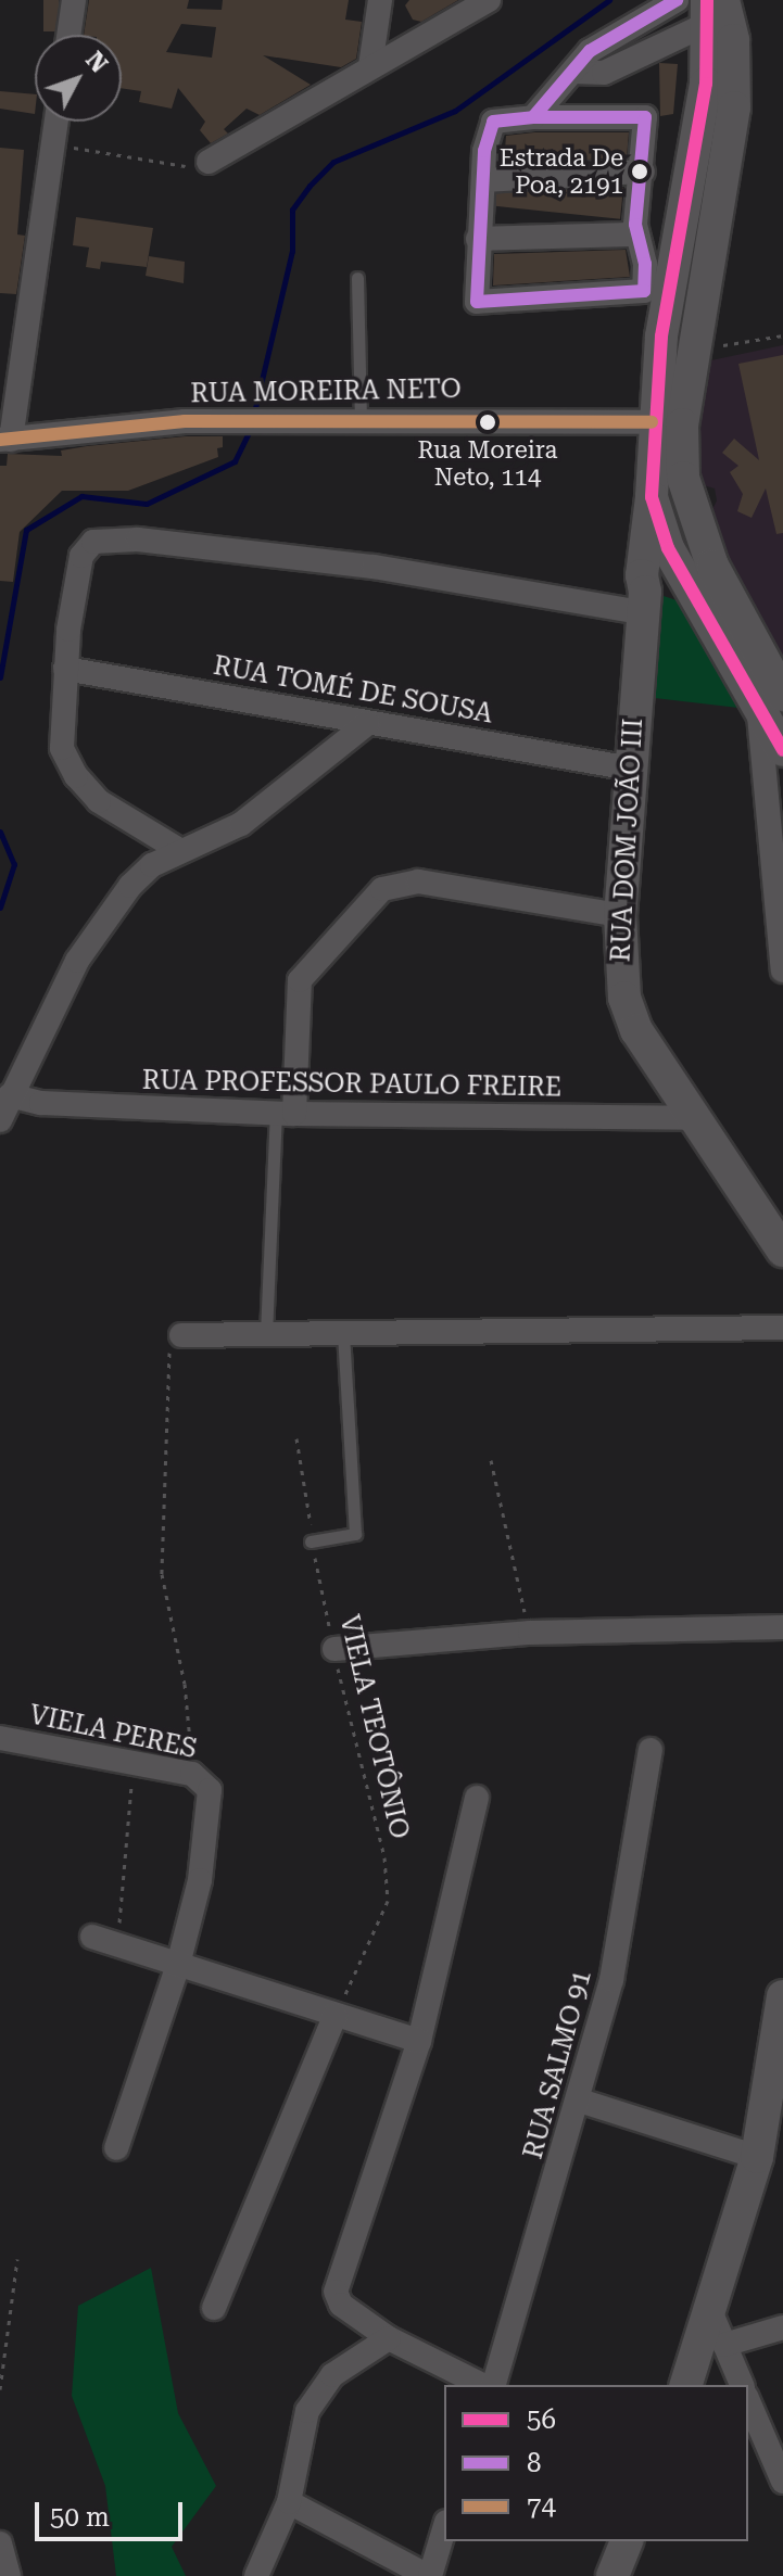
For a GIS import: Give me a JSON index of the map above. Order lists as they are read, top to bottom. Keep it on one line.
{"streets":{"main road":["RUA DOM JOÃO III"],"street":["RUA MOREIRA NETO","RUA TOMÉ DE SOUSA","RUA PROFESSOR PAULO FREIRE","VIELA PERES","RUA SALMO 91"],"path":["VIELA TEOTÔNIO"]},"crossings":[["RUA TOMÉ DE SOUSA","RUA DOM JOÃO III"],["RUA DOM JOÃO III","RUA PROFESSOR PAULO FREIRE"]],"places":["Estrada De Poa, 2191","Rua Moreira Neto, 114"],"lines":["transit line 56","transit line 8","transit line 74"],"legend":["56","8","74"],"scale_bar":"50 m","north":"top right"}
